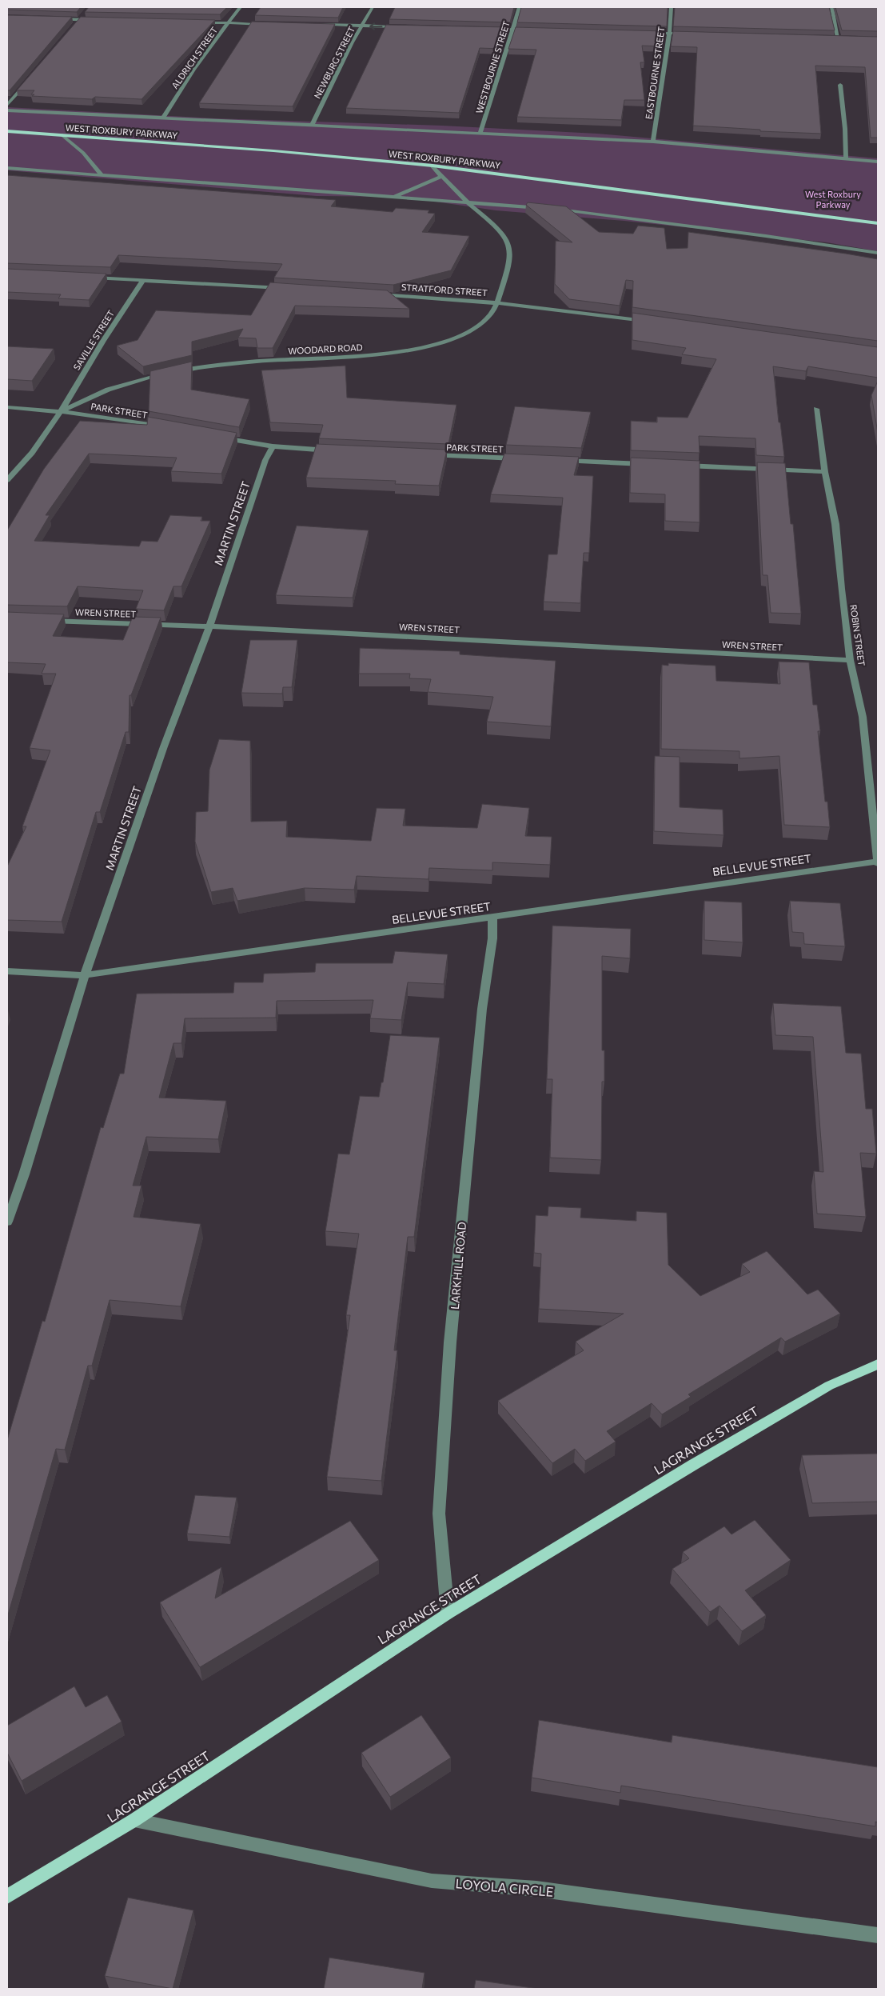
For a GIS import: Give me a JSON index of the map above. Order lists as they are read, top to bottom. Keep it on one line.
{"streets":{"main road":["WEST ROXBURY PARKWAY","LAGRANGE STREET"],"street":["ALDRICH STREET","NEWBURG STREET","WESTBOURNE STREET","EASTBOURNE STREET","STRATFORD STREET","SAVILLE STREET","WOODARD ROAD","PARK STREET","MARTIN STREET","WREN STREET","ROBIN STREET","BELLEVUE STREET","LARKHILL ROAD","LOYOLA CIRCLE"]},"crossings":[["ALDRICH STREET","WEST ROXBURY PARKWAY"],["NEWBURG STREET","WEST ROXBURY PARKWAY"],["WESTBOURNE STREET","WEST ROXBURY PARKWAY"],["EASTBOURNE STREET","WEST ROXBURY PARKWAY"],["WEST ROXBURY PARKWAY","WOODARD ROAD"],["STRATFORD STREET","WOODARD ROAD"],["SAVILLE STREET","WOODARD ROAD"],["SAVILLE STREET","PARK STREET"],["WOODARD ROAD","PARK STREET"],["MARTIN STREET","WREN STREET"],["MARTIN STREET","BELLEVUE STREET"],["WREN STREET","ROBIN STREET"],["ROBIN STREET","BELLEVUE STREET"],["BELLEVUE STREET","LARKHILL ROAD"],["LARKHILL ROAD","LAGRANGE STREET"],["LAGRANGE STREET","LOYOLA CIRCLE"]],"parks":["West Roxbury Parkway"]}
